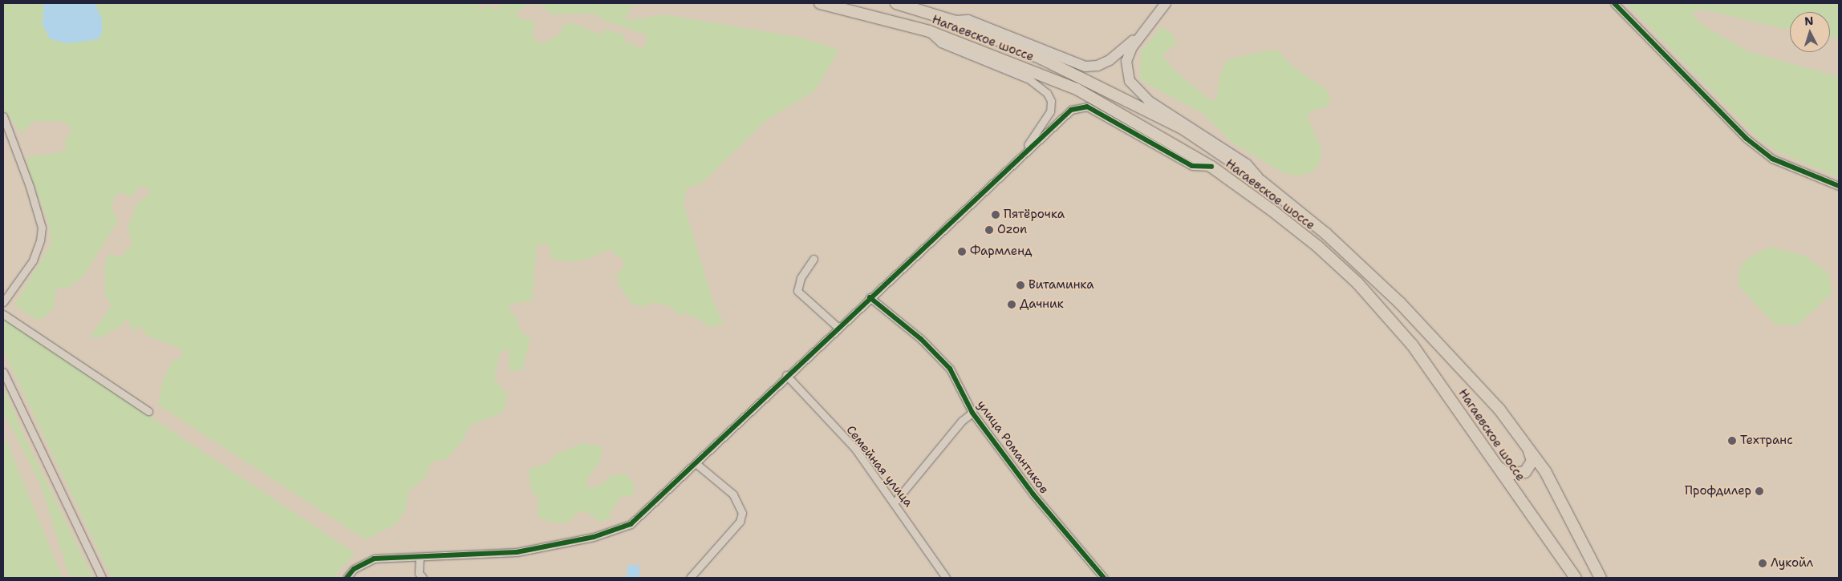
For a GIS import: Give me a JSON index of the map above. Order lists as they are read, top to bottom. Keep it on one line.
{"streets":{"main road":["Нагаевское шоссе"],"street":["улица Романтиков","Семейная улица"]},"places":["Пятёрочка","Ozon","Фармленд","Витаминка","Дачник","Техтранс","Профдилер","Лукойл"],"north":"top"}
